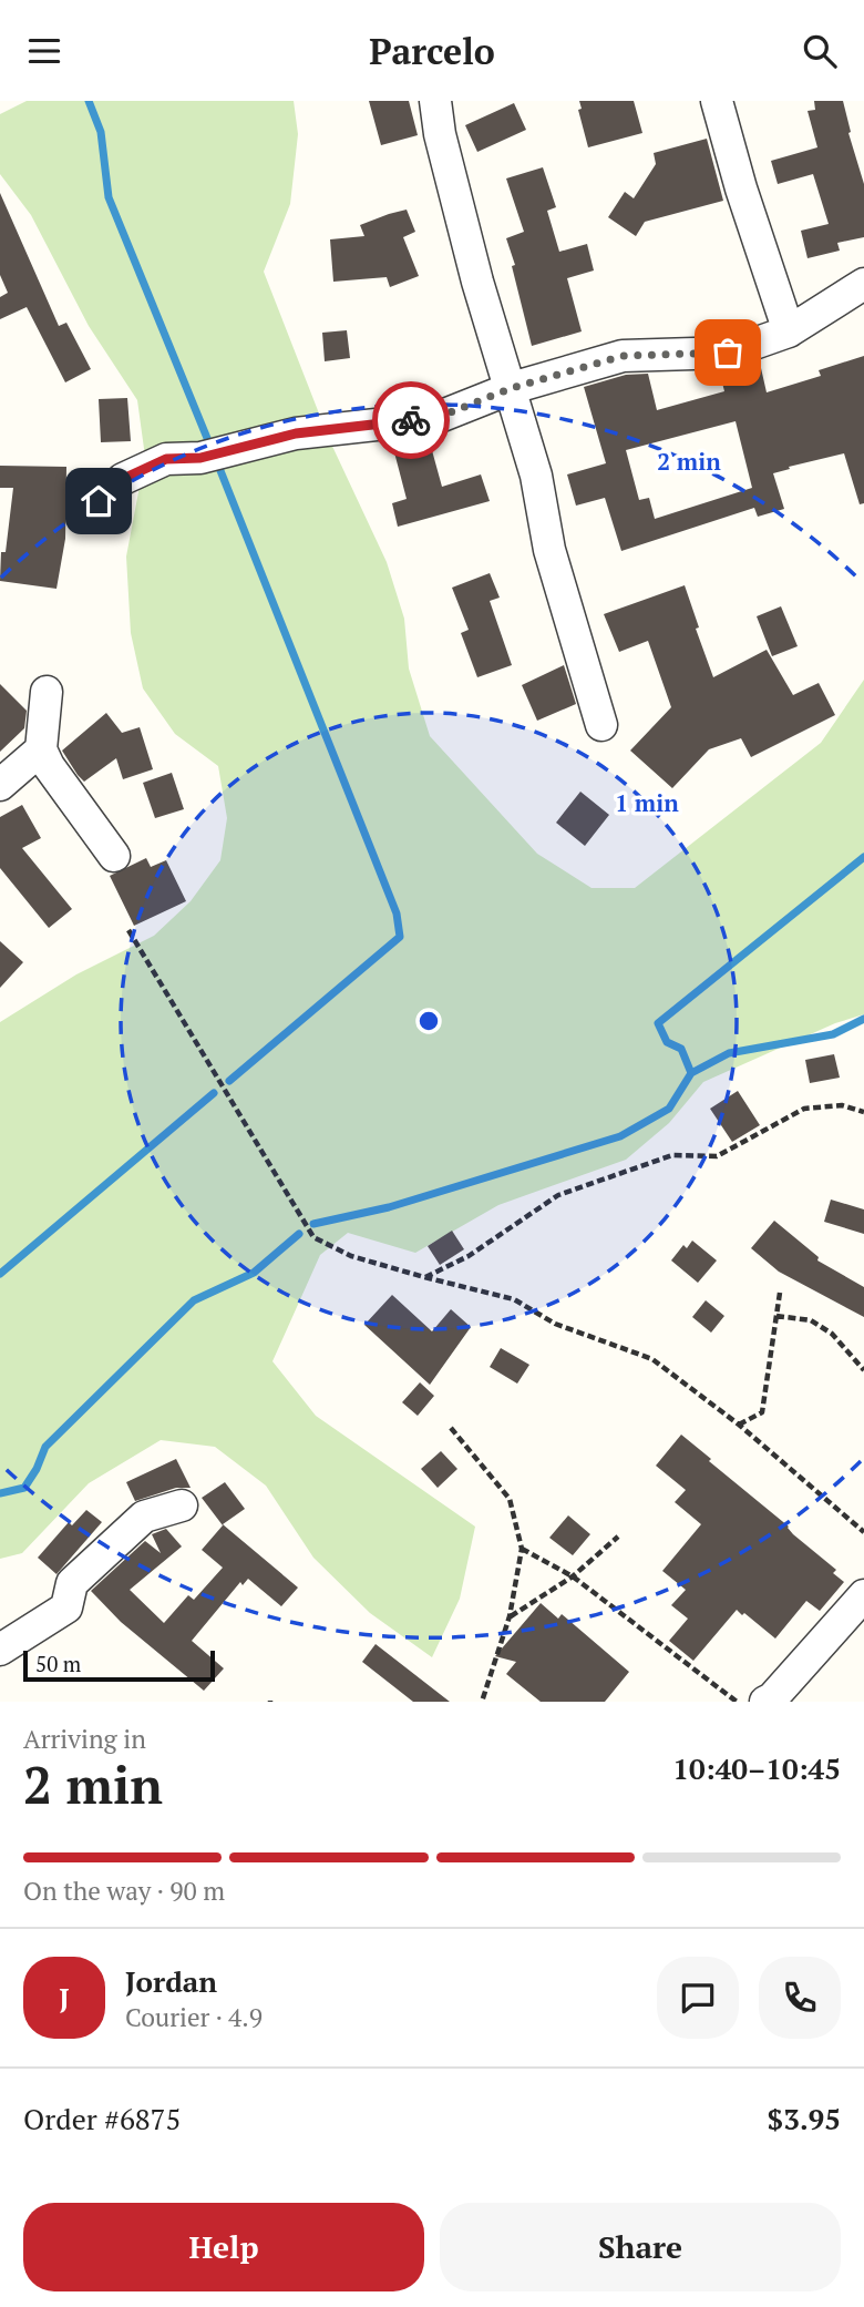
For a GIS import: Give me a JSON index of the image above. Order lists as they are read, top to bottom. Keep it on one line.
{"scale_bar":"50 m","page":{"header":"Parcelo","scale":"50 m","heading":["2 min","Arriving in","10:40–10:45"],"panel":["Jordan","Courier · 4.9","Order #6875","$3.95"],"bar":"On the way · 90 m","round":"J","buttons":["Help","Share"]},"rings":["2 min","1 min"]}
